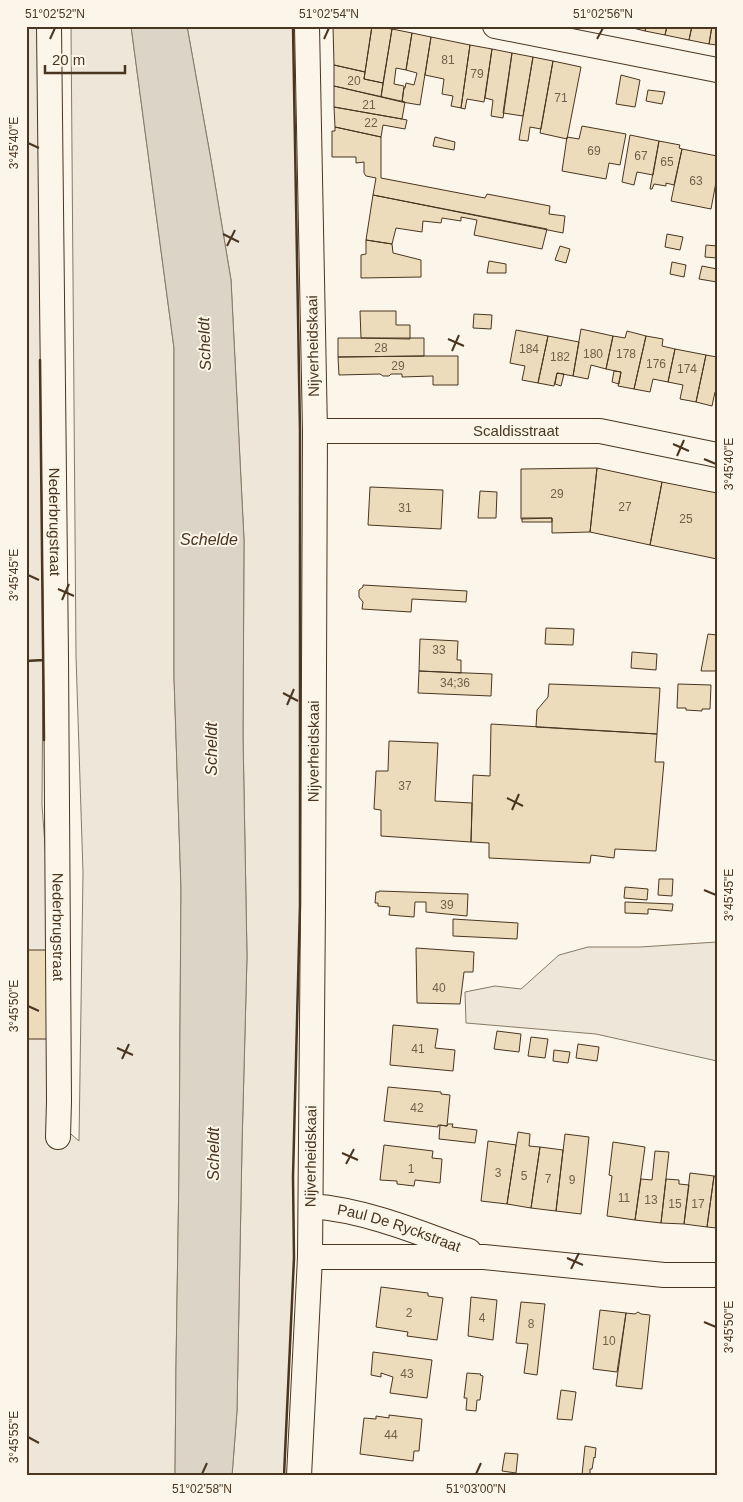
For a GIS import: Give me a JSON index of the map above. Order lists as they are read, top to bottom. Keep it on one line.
{"streets":{"street":["Nijverheidskaai","Scaldisstraat","Nederbrugstraat","Paul De Ryckstraat"]},"crossings":[["Nijverheidskaai","Scaldisstraat"],["Nijverheidskaai","Paul De Ryckstraat"]],"water":["Scheldt","Schelde"],"house_numbers":["81","79","20","71","21","22","69","67","65","63","28","184","180","178","182","176","29","174","29","27","31","25","33","34;36","37","39","40","41","42","1","3","5","7","9","11","13","15","17","2","4","8","10","43","44"],"scale_bar":"20 m","coordinates":["51°02'52\"N","51°02'54\"N","51°02'56\"N","3°45'40\"E","3°45'45\"E","3°45'50\"E","3°45'55\"E","51°02'58\"N","51°03'00\"N"]}
